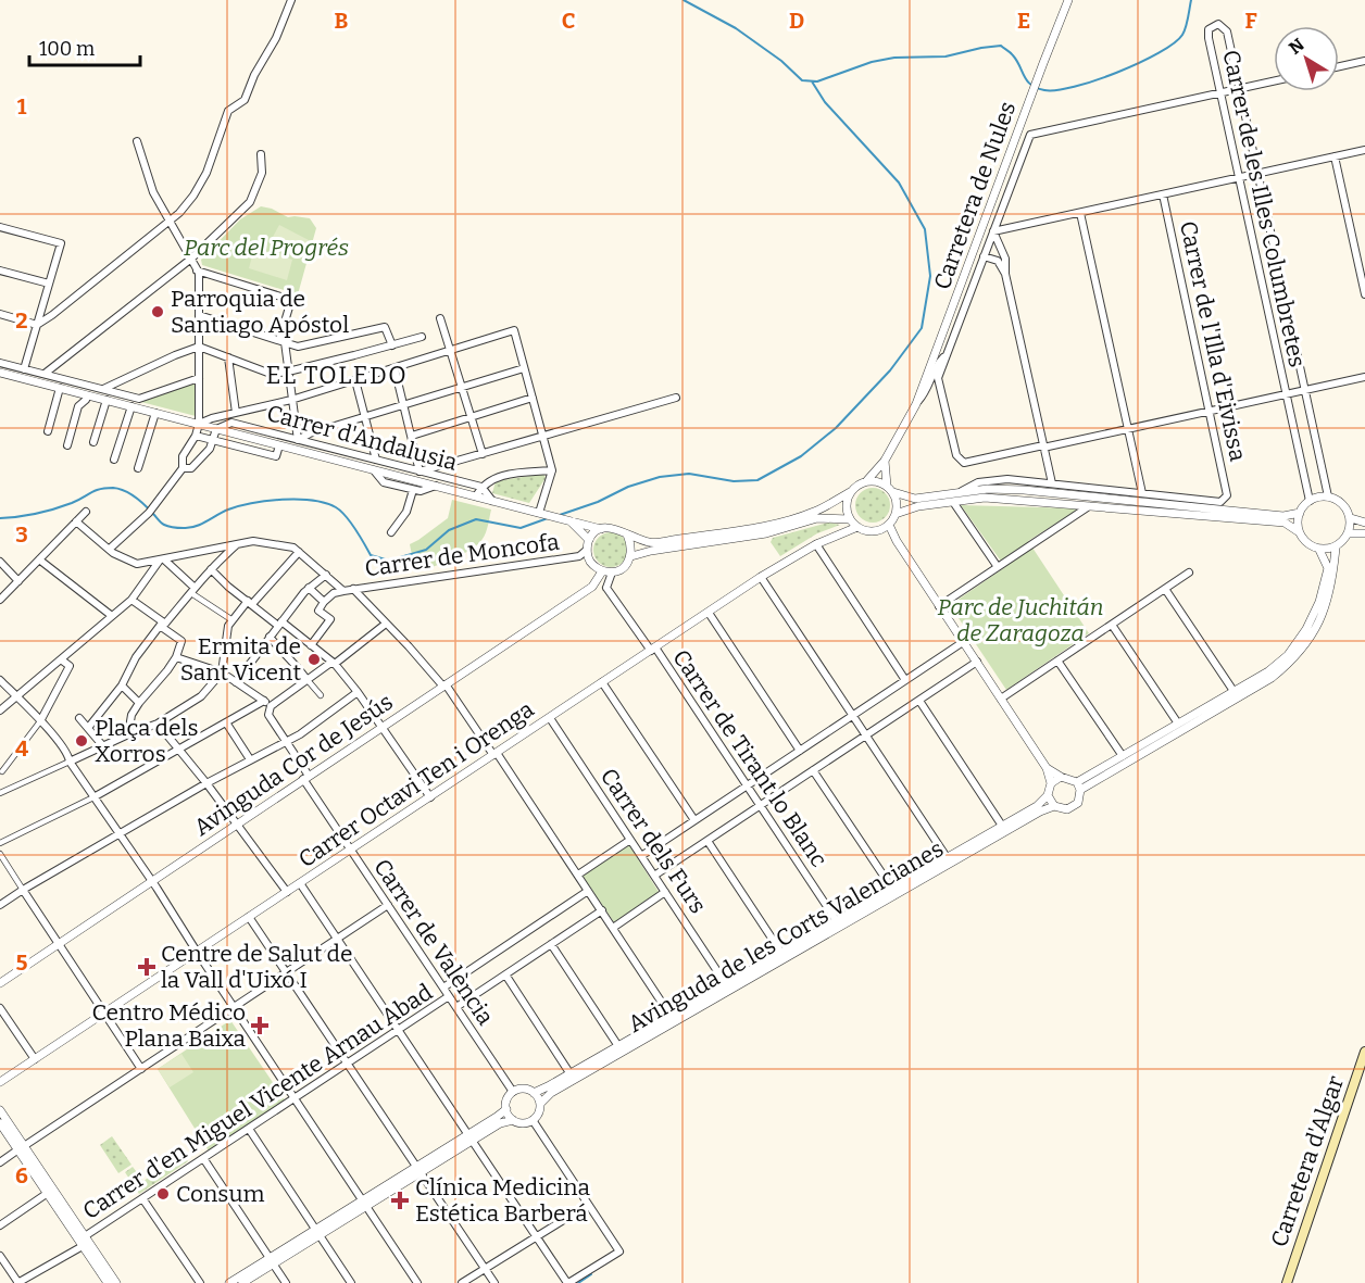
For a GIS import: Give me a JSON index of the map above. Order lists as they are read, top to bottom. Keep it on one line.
{"streets":{"main road":["Carretera d'Algar"],"street":["Carretera de Nules","Carrer de les Illes Columbretes","Carrer de l'Illa d'Eivissa","Carrer d'Andalusia","Carrer de Moncofa","Carrer de Tirant lo Blanc","Avinguda Cor de Jesús","Carrer Octavi Ten i Orenga","Carrer dels Furs","Avinguda de les Corts Valencianes","Carrer de València","Carrer d'en Miguel Vicente Arnau Abad"]},"crossings":[["Carretera de Nules","Carrer de les Illes Columbretes"],["Carretera de Nules","Carrer Octavi Ten i Orenga"],["Carrer d'Andalusia","Carrer de Moncofa"],["Carrer d'Andalusia","Avinguda Cor de Jesús"],["Carrer de Moncofa","Avinguda Cor de Jesús"],["Carrer de Tirant lo Blanc","Carrer Octavi Ten i Orenga"],["Carrer de Tirant lo Blanc","Avinguda de les Corts Valencianes"],["Avinguda Cor de Jesús","Carrer de València"],["Carrer Octavi Ten i Orenga","Carrer dels Furs"],["Carrer Octavi Ten i Orenga","Carrer de València"],["Carrer dels Furs","Avinguda de les Corts Valencianes"],["Avinguda de les Corts Valencianes","Carrer de València"],["Carrer de València","Carrer d'en Miguel Vicente Arnau Abad"]],"districts":["EL TOLEDO"],"parks":["Parc del Progrés","Parc de Juchitán de Zaragoza"],"places":{"other":["Parroquia de Santiago Apóstol","Ermita de Sant Vicent","Plaça dels Xorros","Consum"],"health":["Centre de Salut de la Vall d'Uixó I","Centro Médico Plana Baixa","Clínica Medicina Estética Barberá"]},"scale_bar":"100 m","north":"top left","grid":{"columns":["B","C","D","E","F"],"rows":["1","2","3","4","5","6"]}}
